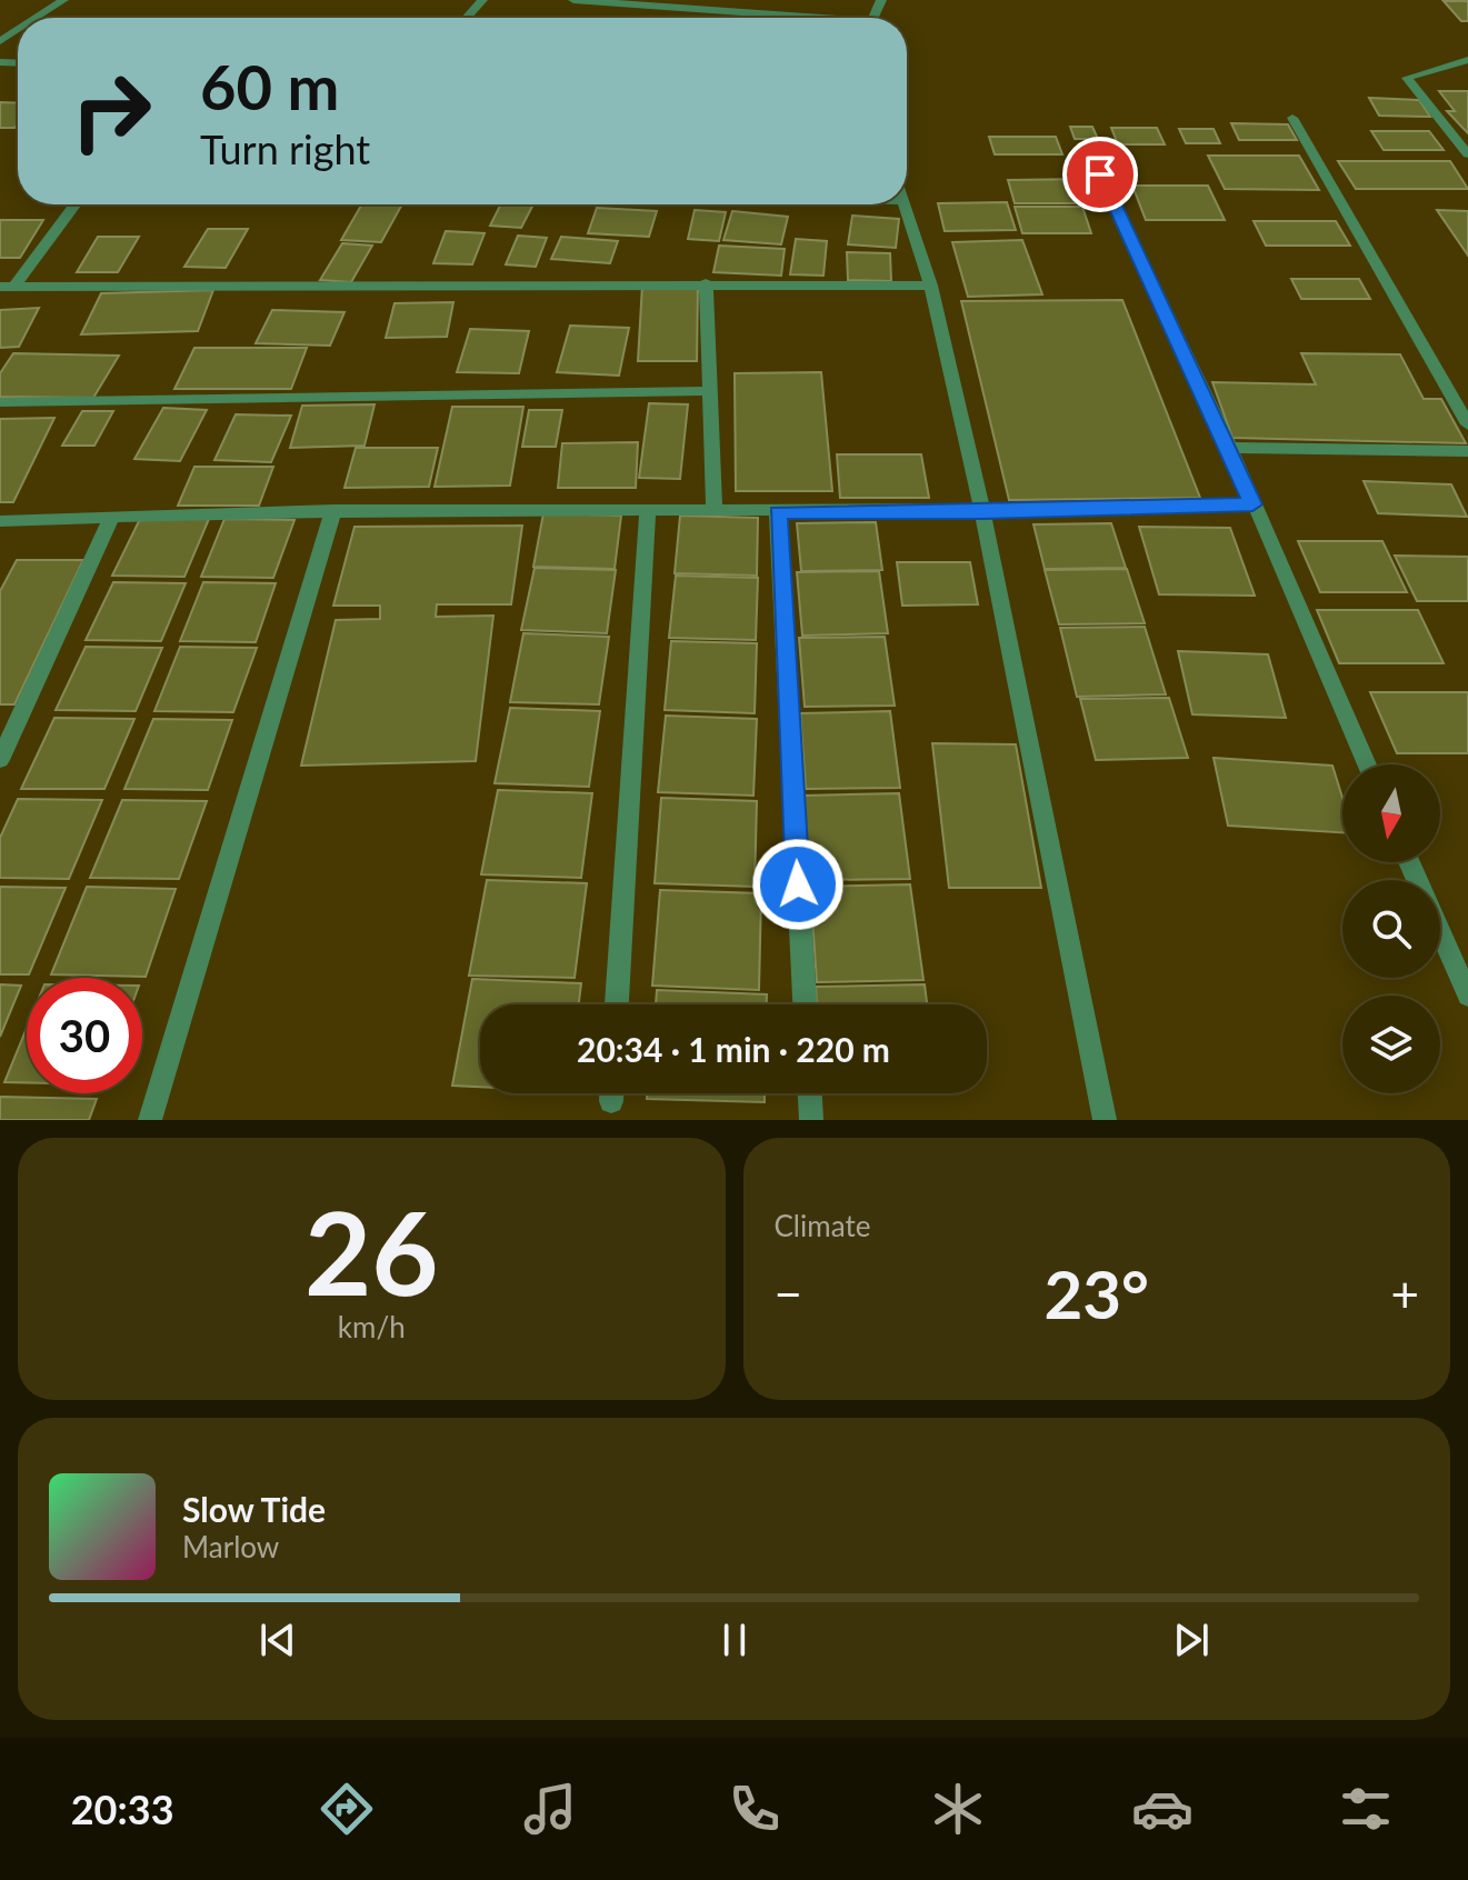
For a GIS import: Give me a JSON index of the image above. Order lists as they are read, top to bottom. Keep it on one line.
{"north":"bottom","page":{"turn":["60 m","Turn right"],"limit":"30","trip":"20:34 · 1 min · 220 m","tile":[["26","km/h"],"Climate"],"heat":["−","23°","+"],"song":["Slow Tide","Marlow"],"tabs":"20:33"}}
